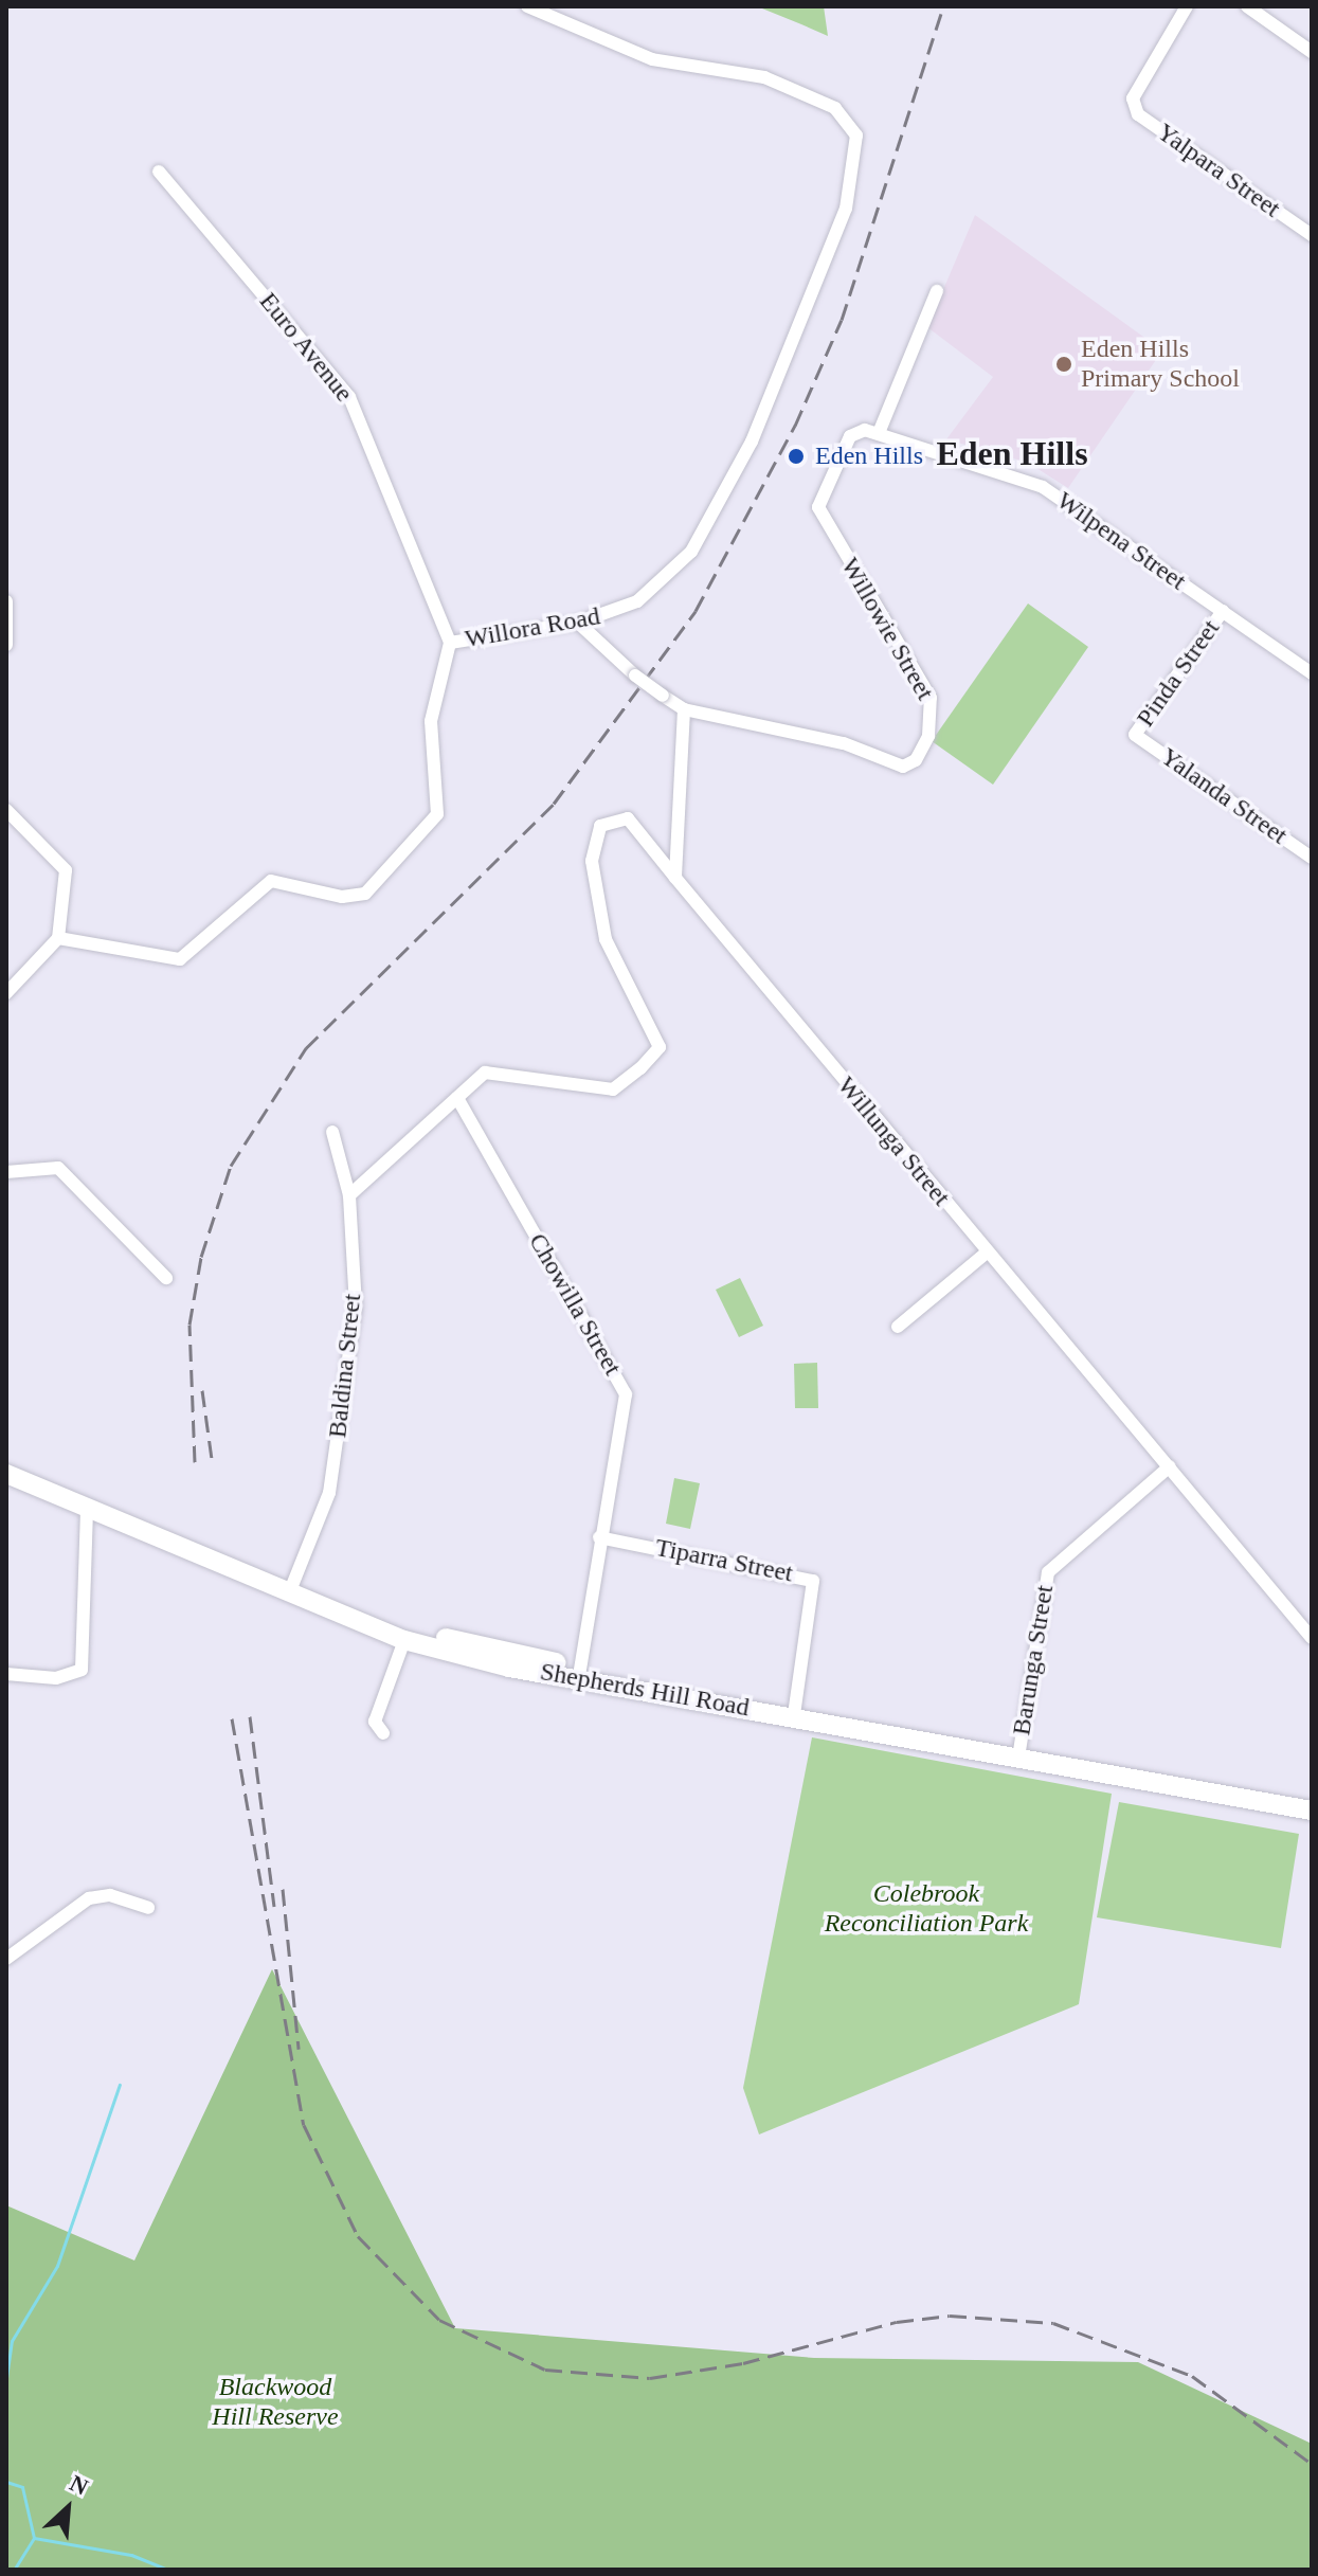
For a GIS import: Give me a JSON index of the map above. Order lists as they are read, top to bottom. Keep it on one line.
{"streets":{"main road":["Shepherds Hill Road"],"street":["Yalpara Street","Euro Avenue","Wilpena Street","Willora Road","Willowie Street","Pinda Street","Yalanda Street","Willunga Street","Chowilla Street","Baldina Street","Tiparra Street","Barunga Street"]},"crossings":[["Euro Avenue","Willora Road"],["Wilpena Street","Willowie Street"],["Wilpena Street","Pinda Street"],["Pinda Street","Yalanda Street"],["Willunga Street","Chowilla Street"],["Willunga Street","Barunga Street"],["Chowilla Street","Tiparra Street"],["Chowilla Street","Shepherds Hill Road"],["Baldina Street","Shepherds Hill Road"],["Tiparra Street","Shepherds Hill Road"],["Barunga Street","Shepherds Hill Road"]],"districts":["Eden Hills"],"parks":["Colebrook Reconciliation Park","Blackwood Hill Reserve"],"places":["Eden Hills Primary School","Eden Hills"],"north":"top right"}
